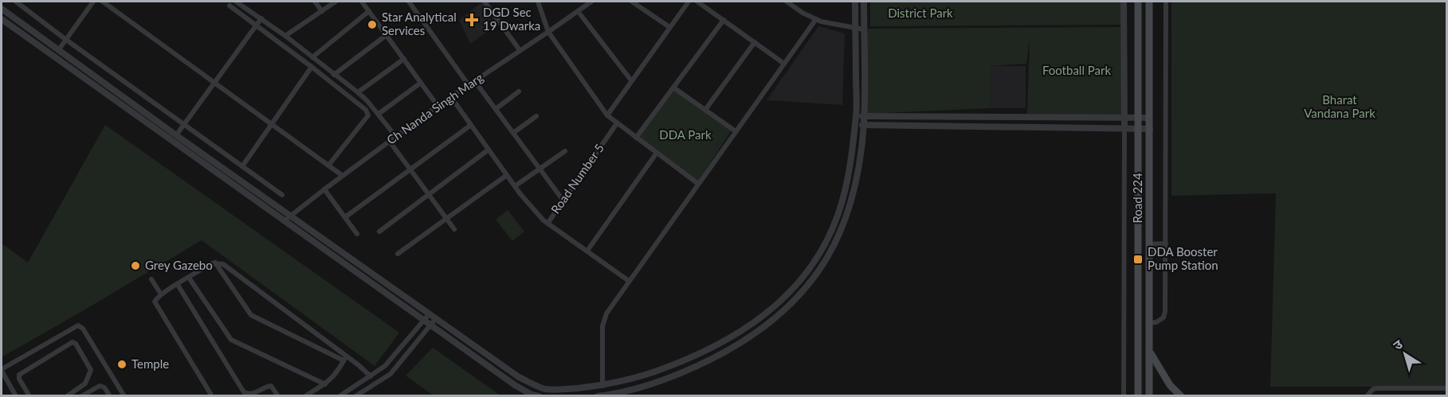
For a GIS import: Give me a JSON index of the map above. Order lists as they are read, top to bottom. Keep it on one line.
{"streets":{"main road":["Road 224"],"street":["Ch Nanda Singh Marg","Road Number 5"]},"parks":["District Park","Football Park","Bharat Vandana Park","DDA Park"],"places":{"health":["DGD Sec 19 Dwarka"],"other":["Star Analytical Services","Grey Gazebo","Temple"],"transit":["DDA Booster Pump Station"]},"north":"top left"}
